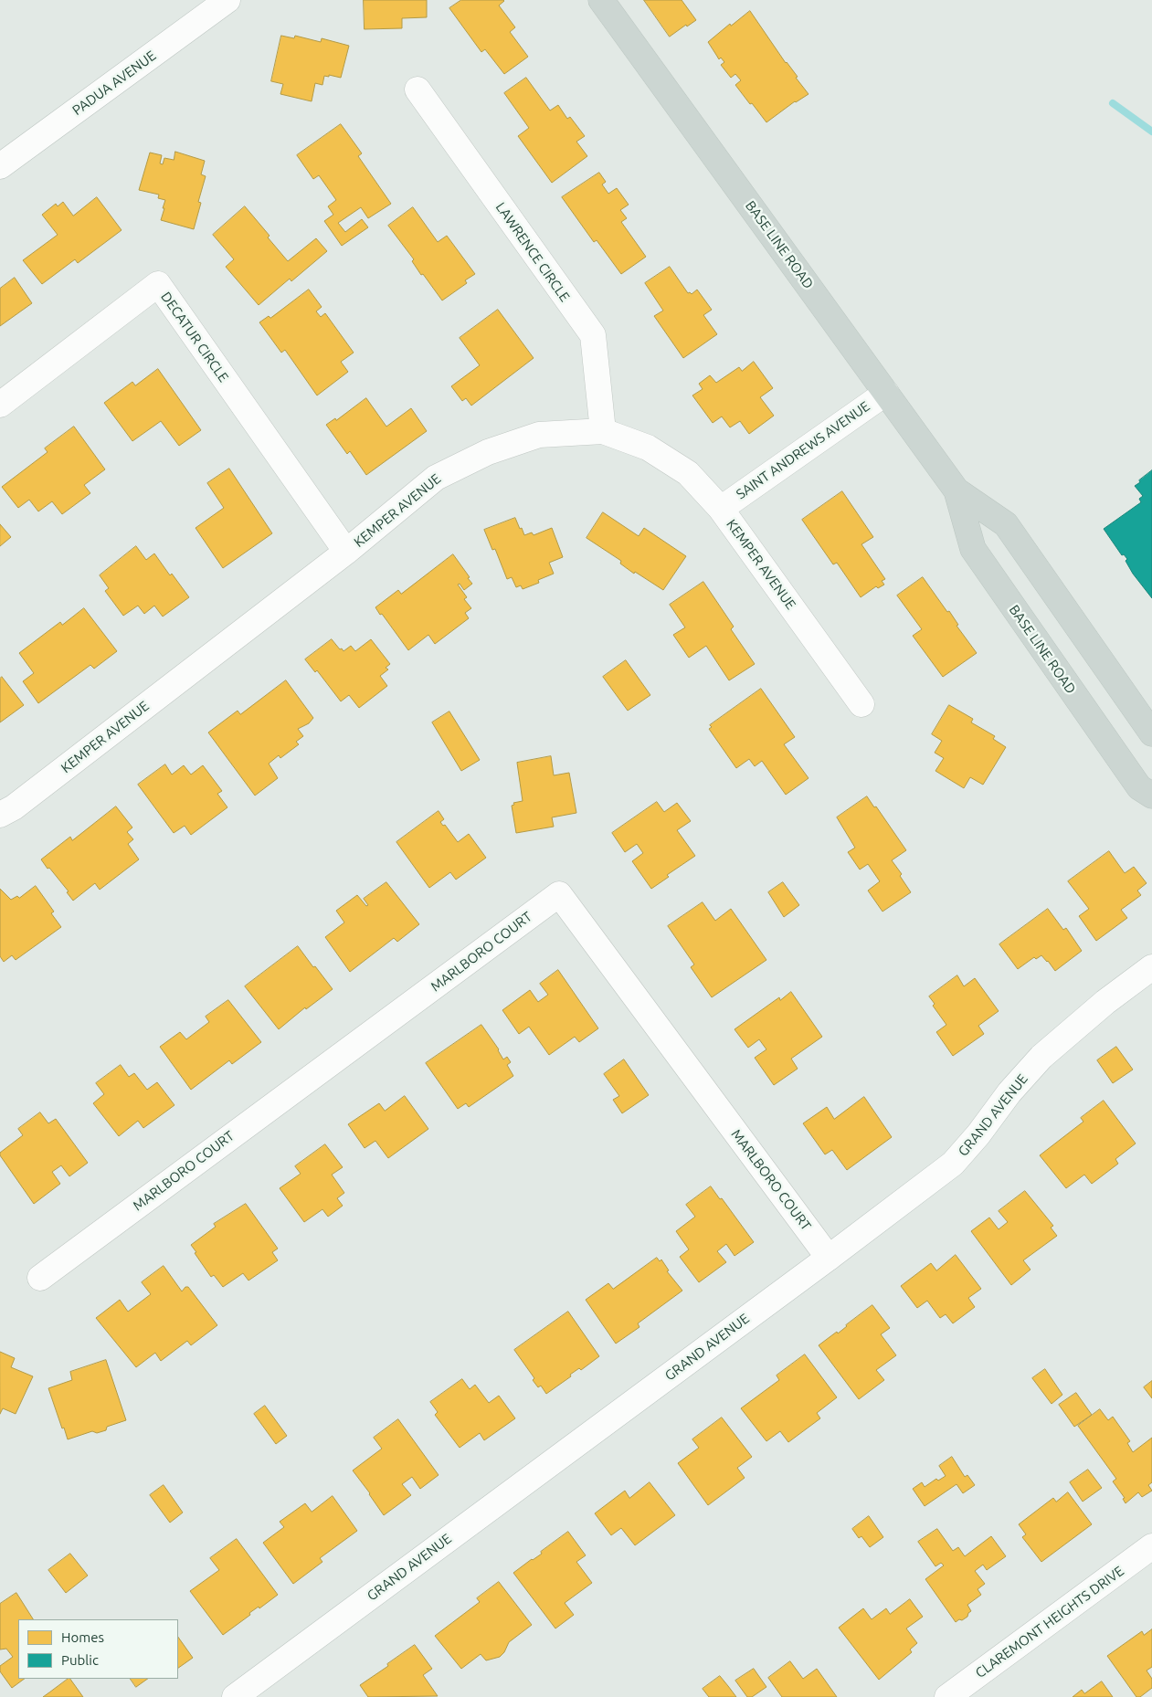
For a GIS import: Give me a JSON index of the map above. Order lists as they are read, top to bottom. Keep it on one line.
{"streets":{"main road":["BASE LINE ROAD"],"street":["PADUA AVENUE","LAWRENCE CIRCLE","DECATUR CIRCLE","SAINT ANDREWS AVENUE","KEMPER AVENUE","MARLBORO COURT","GRAND AVENUE","CLAREMONT HEIGHTS DRIVE"]},"crossings":[["BASE LINE ROAD","SAINT ANDREWS AVENUE"],["LAWRENCE CIRCLE","KEMPER AVENUE"],["DECATUR CIRCLE","KEMPER AVENUE"],["SAINT ANDREWS AVENUE","KEMPER AVENUE"],["MARLBORO COURT","GRAND AVENUE"]],"legend":["Homes","Public"]}
